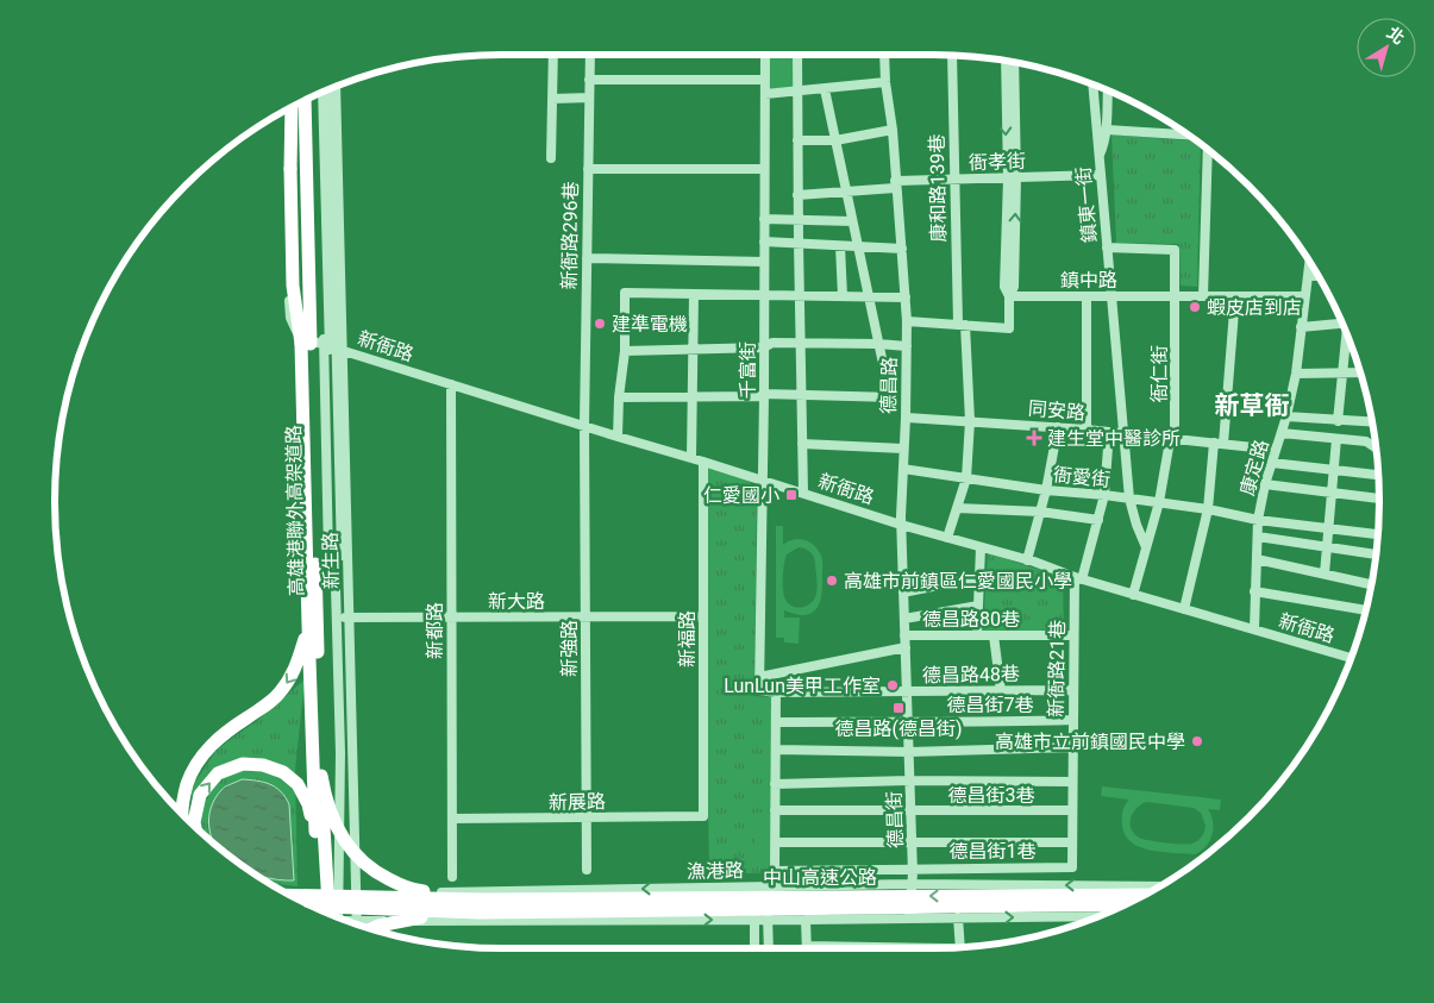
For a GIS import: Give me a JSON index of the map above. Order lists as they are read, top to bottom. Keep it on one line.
{"streets":{"highway":["高雄港聯外高架道路","中山高速公路"],"street":["衙孝街","康和路139巷","鎮東一街","新衙路296巷","鎮中路","新衙路","千富街","衙仁街","德昌路","同安路","康定路","衙愛街","新生路","新大路","德昌路80巷","新都路","新福路","新強路","新衙路21巷","德昌路48巷","德昌街7巷","德昌街3巷","新展路","德昌街","德昌街1巷","漁港路"]},"crossings":[["衙孝街","康和路139巷"],["衙孝街","鎮東一街"],["衙孝街","德昌路"],["康和路139巷","新衙路"],["康和路139巷","同安路"],["康和路139巷","衙愛街"],["鎮東一街","鎮中路"],["鎮東一街","衙仁街"],["鎮東一街","同安路"],["鎮東一街","衙愛街"],["新衙路296巷","新衙路"],["新衙路296巷","新強路"],["鎮中路","衙仁街"],["鎮中路","康定路"],["新衙路","千富街"],["新衙路","衙仁街"],["新衙路","德昌路"],["新衙路","康定路"],["新衙路","高雄港聯外高架道路"],["新衙路","新生路"],["新衙路","新都路"],["新衙路","新福路"],["新衙路","新強路"],["新衙路","新衙路21巷"],["千富街","德昌路48巷"],["衙仁街","同安路"],["衙仁街","衙愛街"],["德昌路","同安路"],["德昌路","衙愛街"],["德昌路","德昌路80巷"],["德昌路","德昌路48巷"],["德昌路","德昌街7巷"],["德昌路","德昌街"],["同安路","康定路"],["同安路","新衙路21巷"],["康定路","衙愛街"],["衙愛街","新衙路21巷"],["高雄港聯外高架道路","新生路"],["新生路","新大路"],["新生路","漁港路"],["新大路","新都路"],["新大路","新福路"],["新大路","新強路"],["德昌路80巷","新衙路21巷"],["新都路","新展路"],["新福路","新展路"],["新強路","新展路"],["新衙路21巷","德昌路48巷"],["新衙路21巷","德昌街7巷"],["新衙路21巷","德昌街3巷"],["新衙路21巷","德昌街1巷"],["德昌街7巷","德昌街"],["德昌街3巷","德昌街"],["德昌街","德昌街1巷"],["德昌街","漁港路"]],"districts":["新草衙"],"places":{"other":["蝦皮店到店","建準電機","高雄市前鎮區仁愛國民小學","LunLun美甲工作室","高雄市立前鎮國民中學"],"health":["建生堂中醫診所"],"transit":["仁愛國小","德昌路(德昌街)"]},"north":"top right"}
